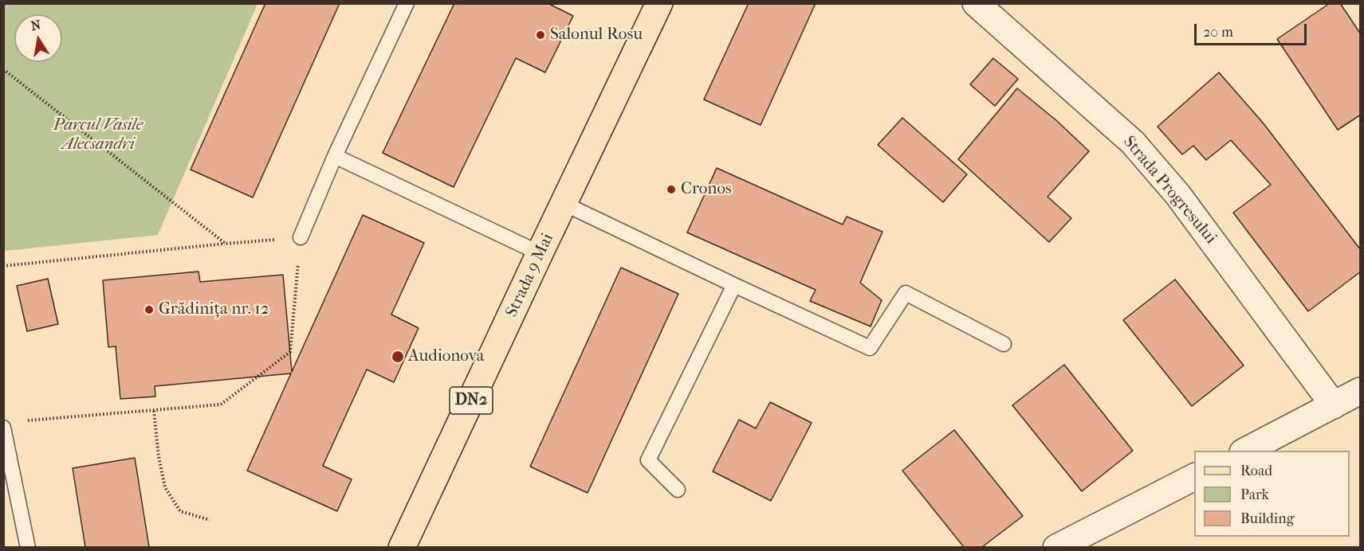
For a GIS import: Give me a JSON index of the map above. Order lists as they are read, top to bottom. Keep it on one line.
{"streets":{"main road":["Strada 9 Mai","DN2"],"street":["Strada Progresului"]},"parks":["Parcul Vasile Alecsandri"],"places":["Salonul Rosu","Cronos","Grădiniţa nr. 12","Audionova"],"legend":["Road","Park","Building"],"scale_bar":"20 m","north":"top"}
